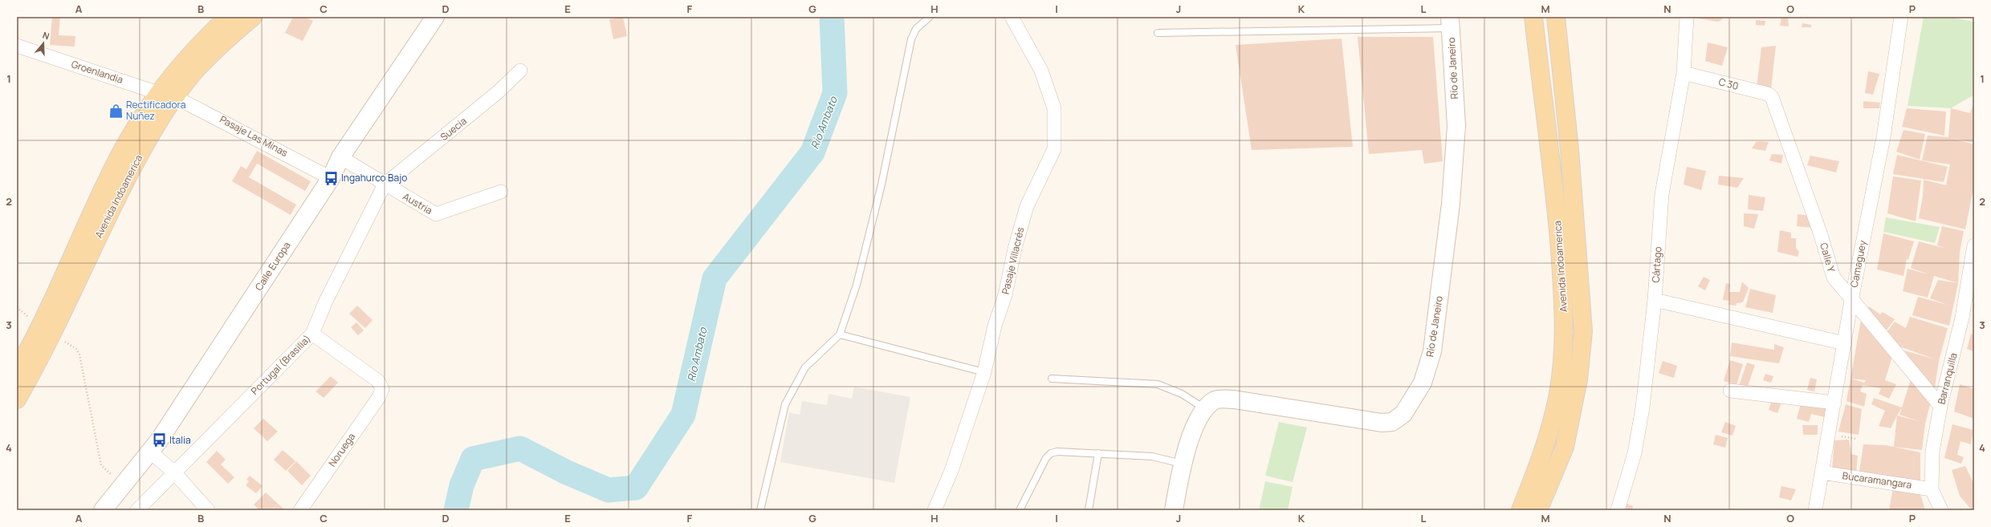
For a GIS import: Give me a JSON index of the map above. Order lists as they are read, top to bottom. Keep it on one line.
{"streets":{"main road":["Avenida Indoamerica"],"street":["Río de Janeiro","Groenlandia","C 30","Suecia","Pasaje Las Minas","Austria","Calle Y","Pasaje Villacrés","Camaguey","Cártago","Calle Europa","Portugal (Brasilia)","Barranquilla","Noruega","Bucaramangara"]},"crossings":[["Groenlandia","Avenida Indoamerica"],["C 30","Calle Y"],["C 30","Cártago"],["Suecia","Austria"],["Suecia","Portugal (Brasilia)"],["Pasaje Las Minas","Avenida Indoamerica"],["Pasaje Las Minas","Calle Europa"],["Austria","Calle Europa"],["Austria","Portugal (Brasilia)"],["Calle Y","Camaguey"],["Calle Y","Barranquilla"],["Camaguey","Bucaramangara"],["Portugal (Brasilia)","Noruega"],["Barranquilla","Bucaramangara"]],"water":["Río Ambato"],"places":{"shop":["Rectificadora Nuñez"],"bus stop":["Ingahurco Bajo","Italia"]},"north":"top","grid":{"columns":["A","B","C","D","E","F","G","H","I","J","K","L","M","N","O","P"],"rows":["1","2","3","4"]}}
